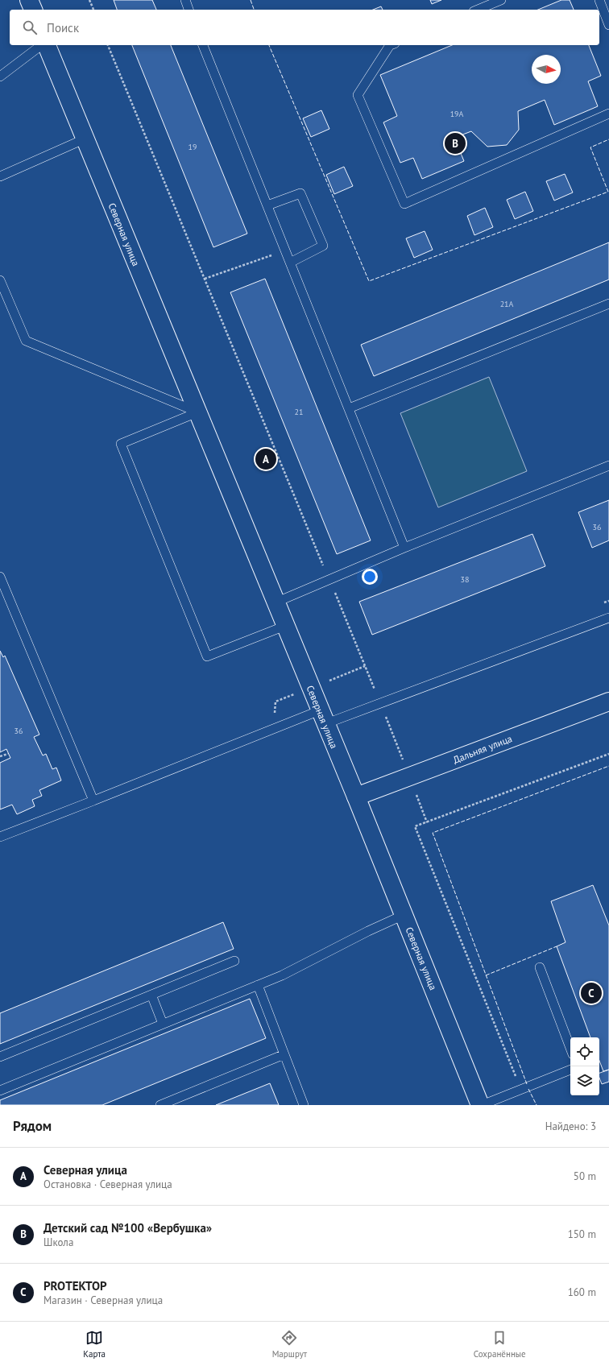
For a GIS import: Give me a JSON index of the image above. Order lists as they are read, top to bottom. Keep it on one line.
{"streets":{"street":["Северная улица","Дальняя улица"]},"crossings":[["Северная улица","Дальняя улица"]],"house_numbers":["19А","19","21А","21","36","38","36"],"north":"right","page":{"search":"Поиск","pins":["B","A","C"],"heading":["Рядом","Найдено: 3"],"list":[{"mark":"A","name":"Северная улица","note":"Остановка · Северная улица","value":"50 m"},{"mark":"B","name":"Детский сад №100 «Вербушка»","note":"Школа","value":"150 m"},{"mark":"C","name":"PROТЕКТОР","note":"Магазин · Северная улица","value":"160 m"}],"nav":["Карта","Маршрут","Сохранённые"]}}
